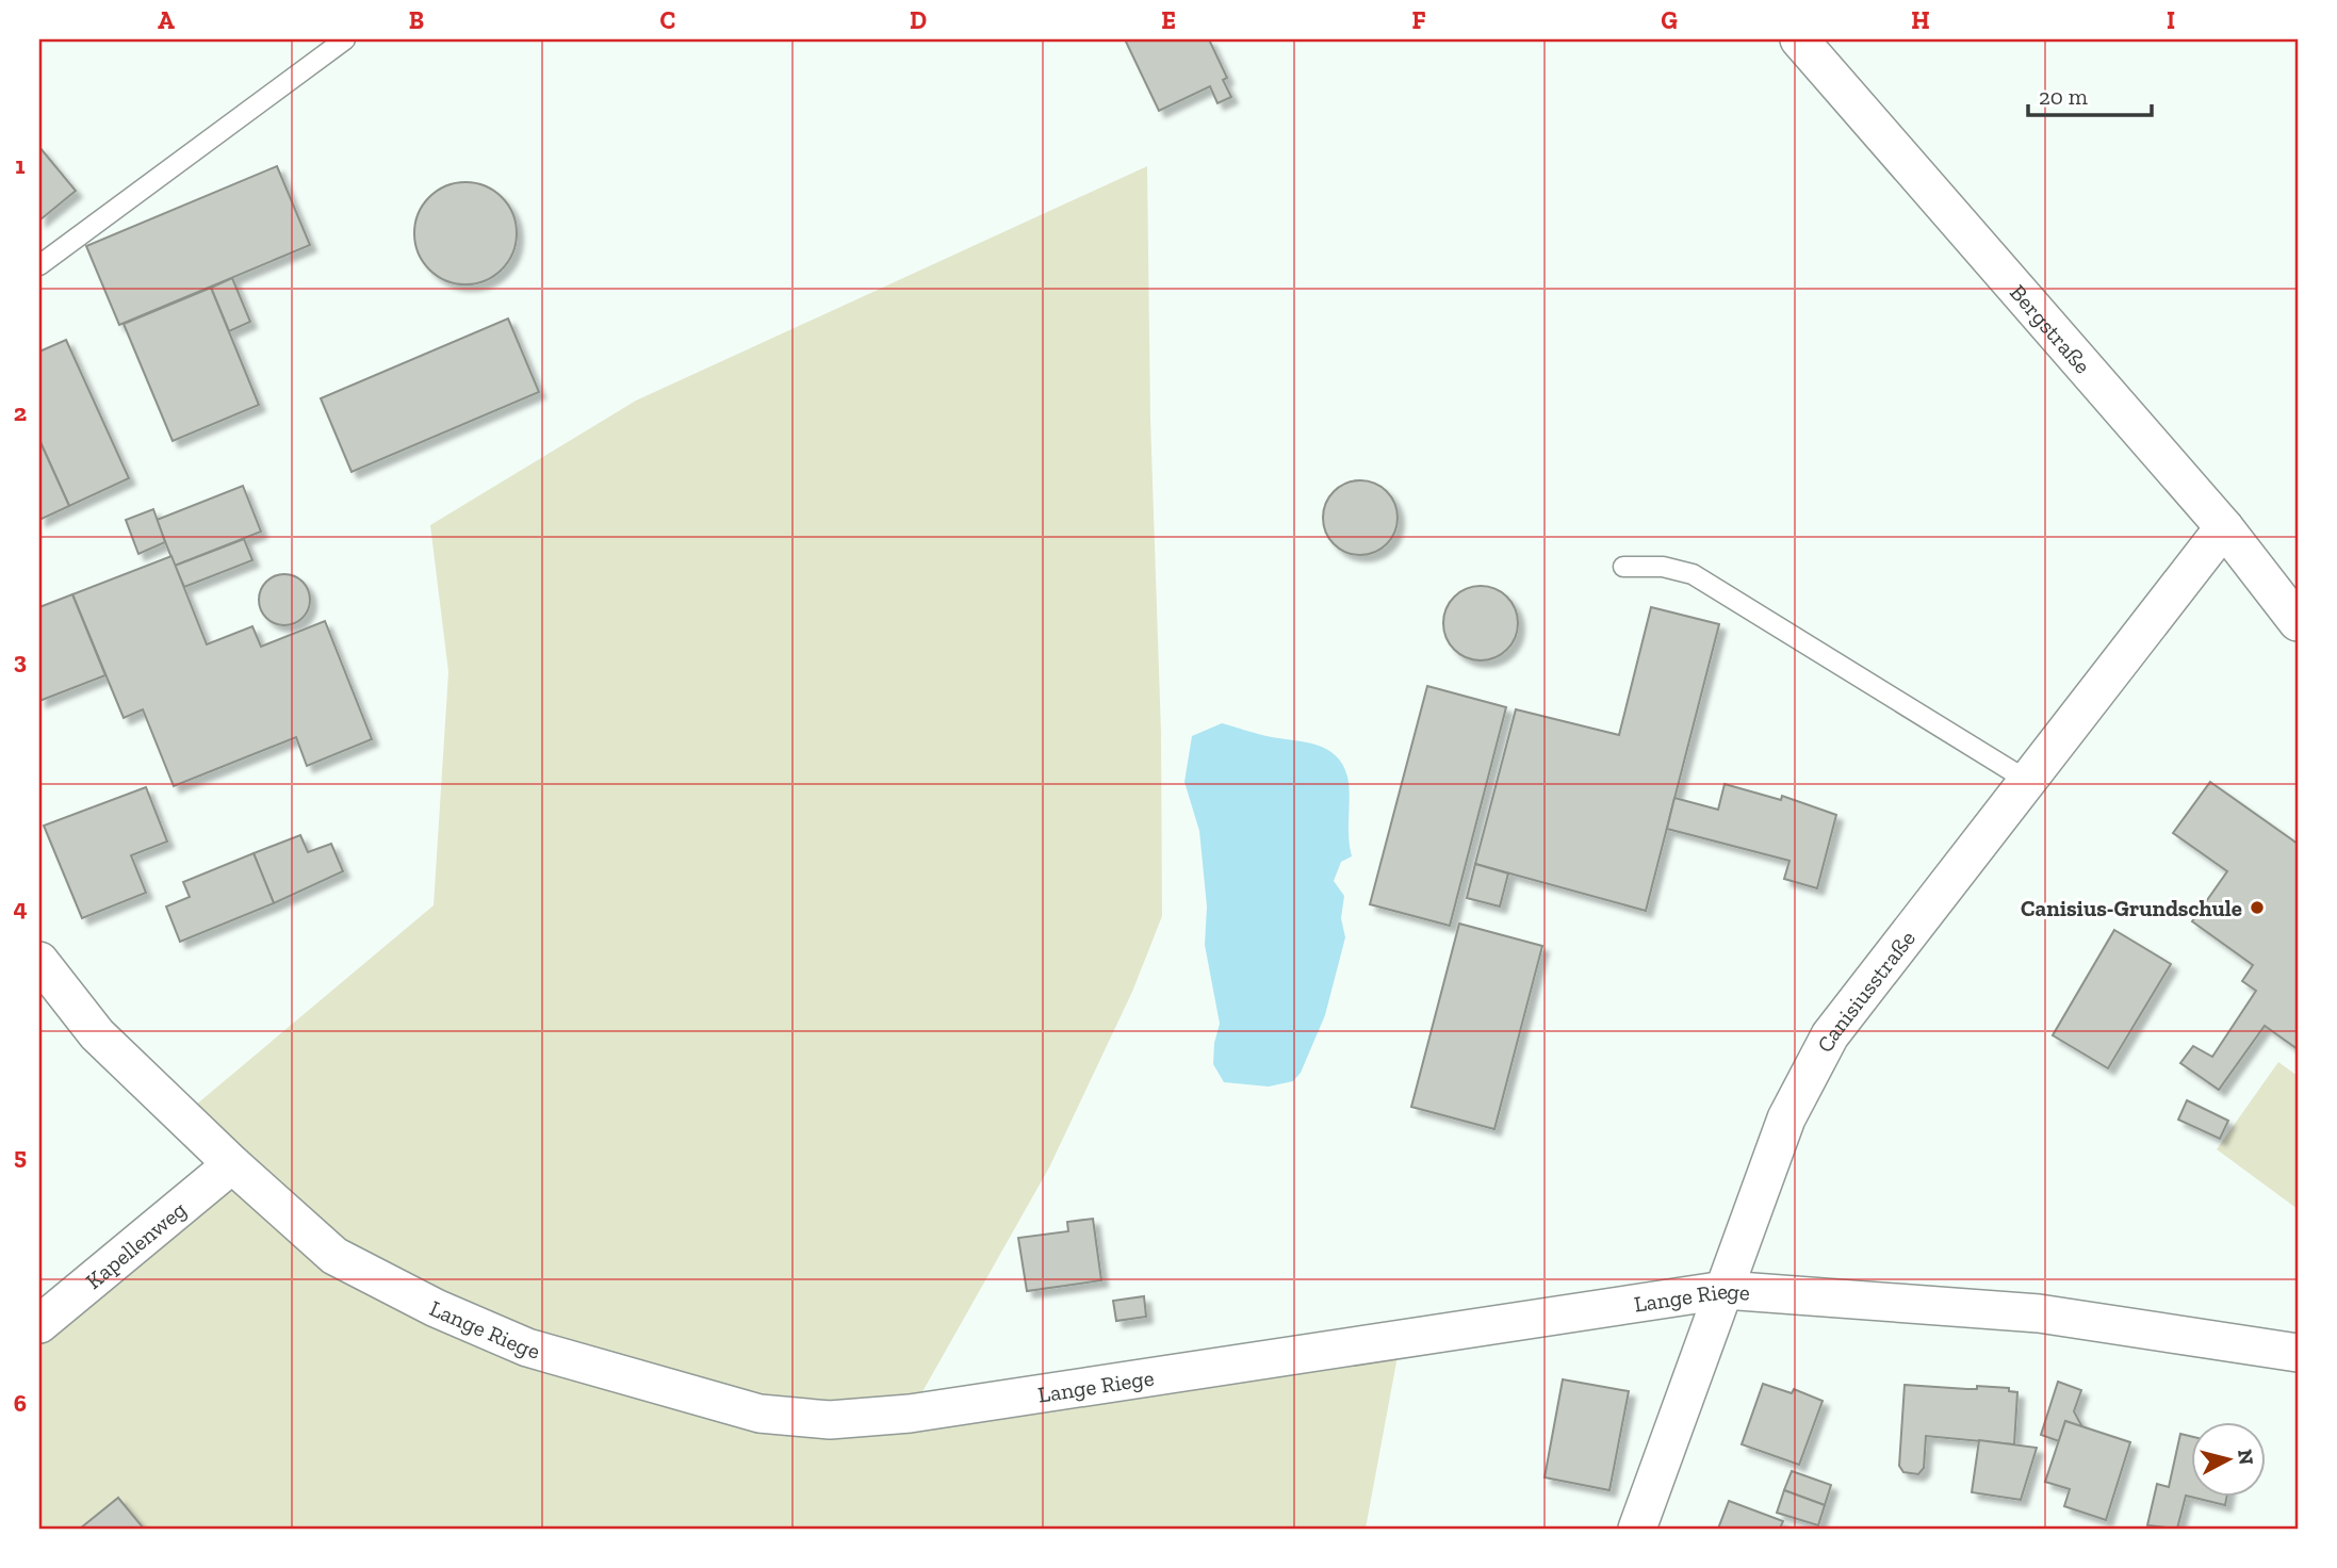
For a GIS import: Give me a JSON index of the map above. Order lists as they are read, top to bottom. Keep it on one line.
{"streets":{"street":["Bergstraße","Canisiusstraße","Kapellenweg","Lange Riege"]},"crossings":[["Bergstraße","Canisiusstraße"],["Canisiusstraße","Lange Riege"],["Kapellenweg","Lange Riege"]],"places":["Canisius-Grundschule"],"scale_bar":"20 m","north":"right","grid":{"columns":["A","B","C","D","E","F","G","H","I"],"rows":["1","2","3","4","5","6"]}}
